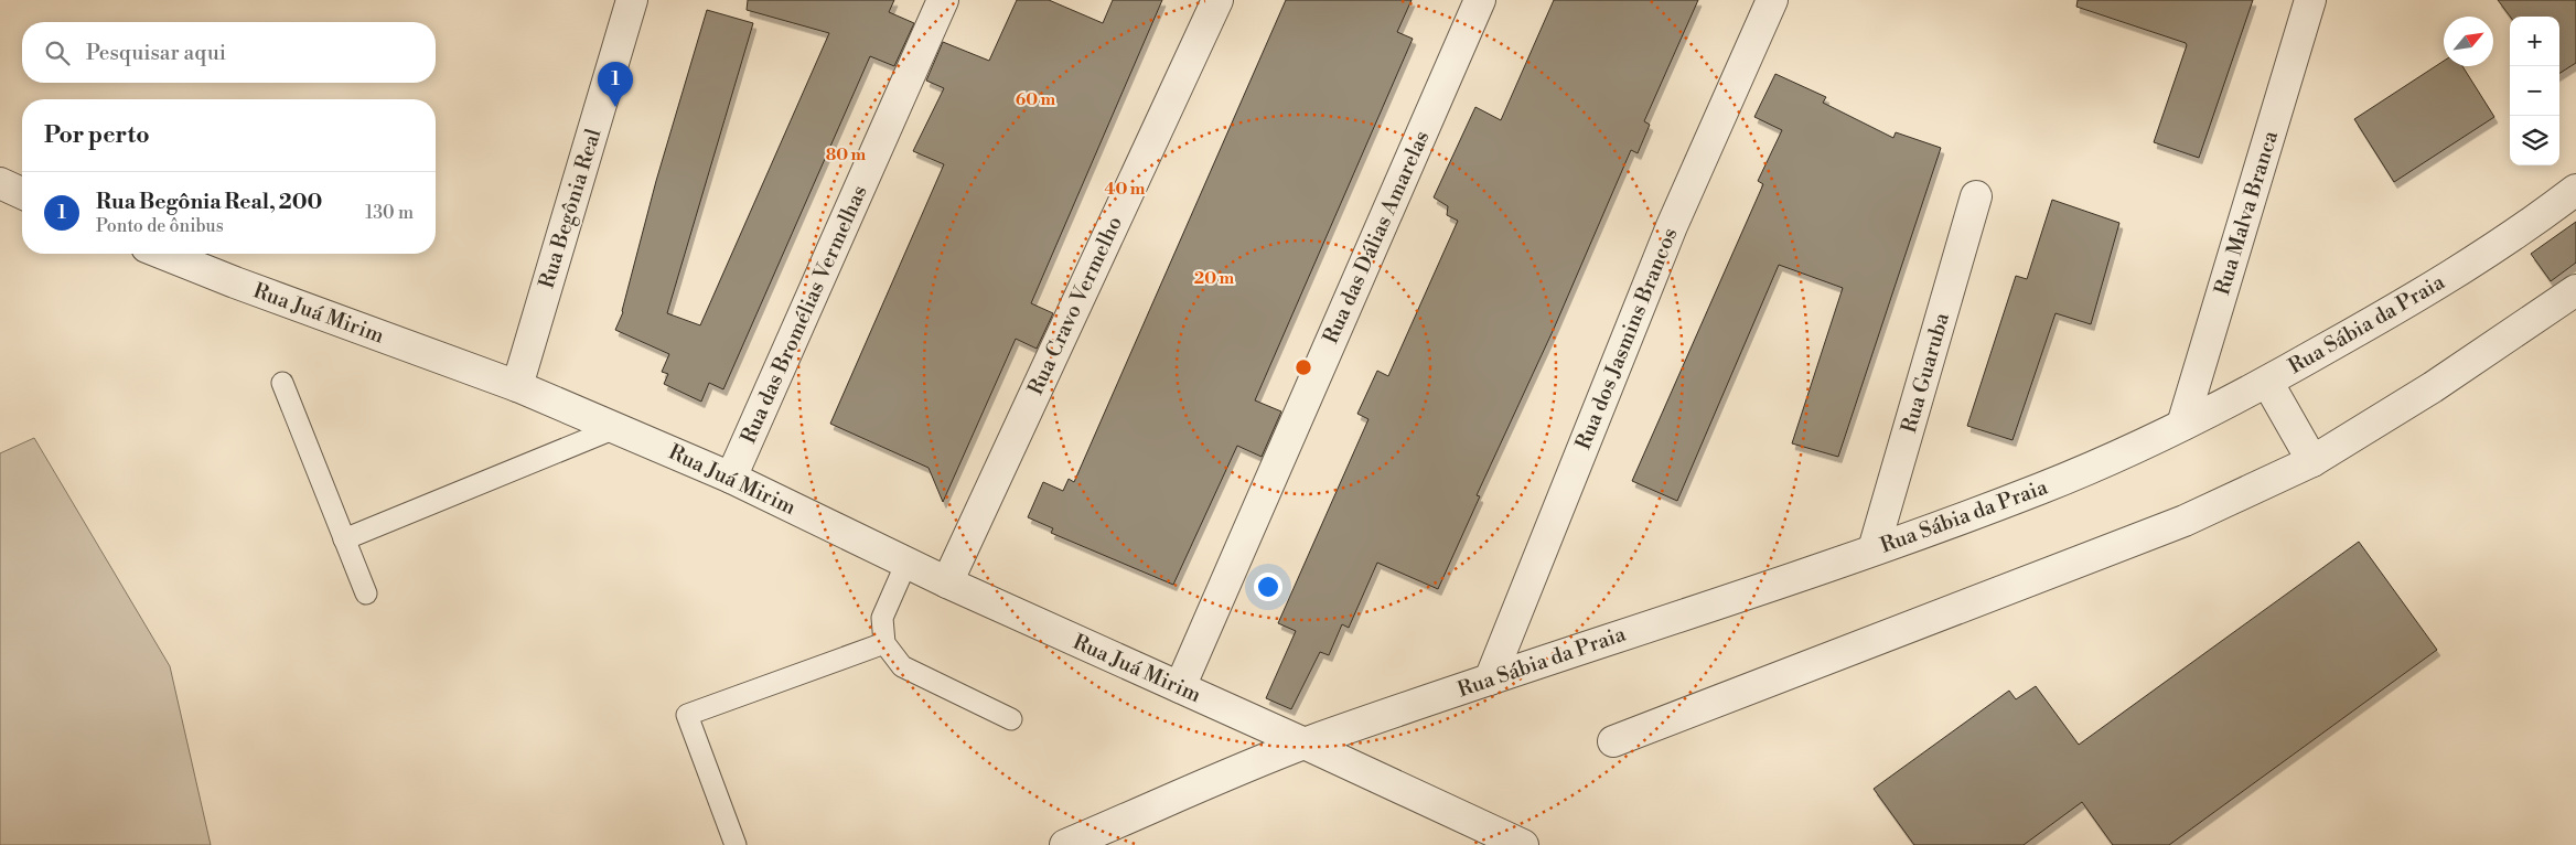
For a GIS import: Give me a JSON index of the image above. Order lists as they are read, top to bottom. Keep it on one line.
{"streets":{"street":["Rua Begônia Real","Rua Malva Branca","Rua das Dálias Amarelas","Rua Cravo Vermelho","Rua Juá Mirim","Rua das Bromélias Vermelhas","Rua Sábia da Praia","Rua dos Jasmins Brancos","Rua Guaruba"]},"crossings":[["Rua Begônia Real","Rua Juá Mirim"],["Rua Malva Branca","Rua Sábia da Praia"],["Rua das Dálias Amarelas","Rua Juá Mirim"],["Rua Cravo Vermelho","Rua Juá Mirim"],["Rua Juá Mirim","Rua das Bromélias Vermelhas"],["Rua Juá Mirim","Rua Sábia da Praia"],["Rua Sábia da Praia","Rua dos Jasmins Brancos"],["Rua Sábia da Praia","Rua Guaruba"]],"north":"top right","page":{"map_buttons":["+","−"],"search":"Pesquisar aqui","pins":"1","heading":"Por perto","list":[{"mark":"1","name":"Rua Begônia Real, 200","note":"Ponto de ônibus","value":"130 m"}]},"rings":["60 m","80 m","40 m","20 m"]}
